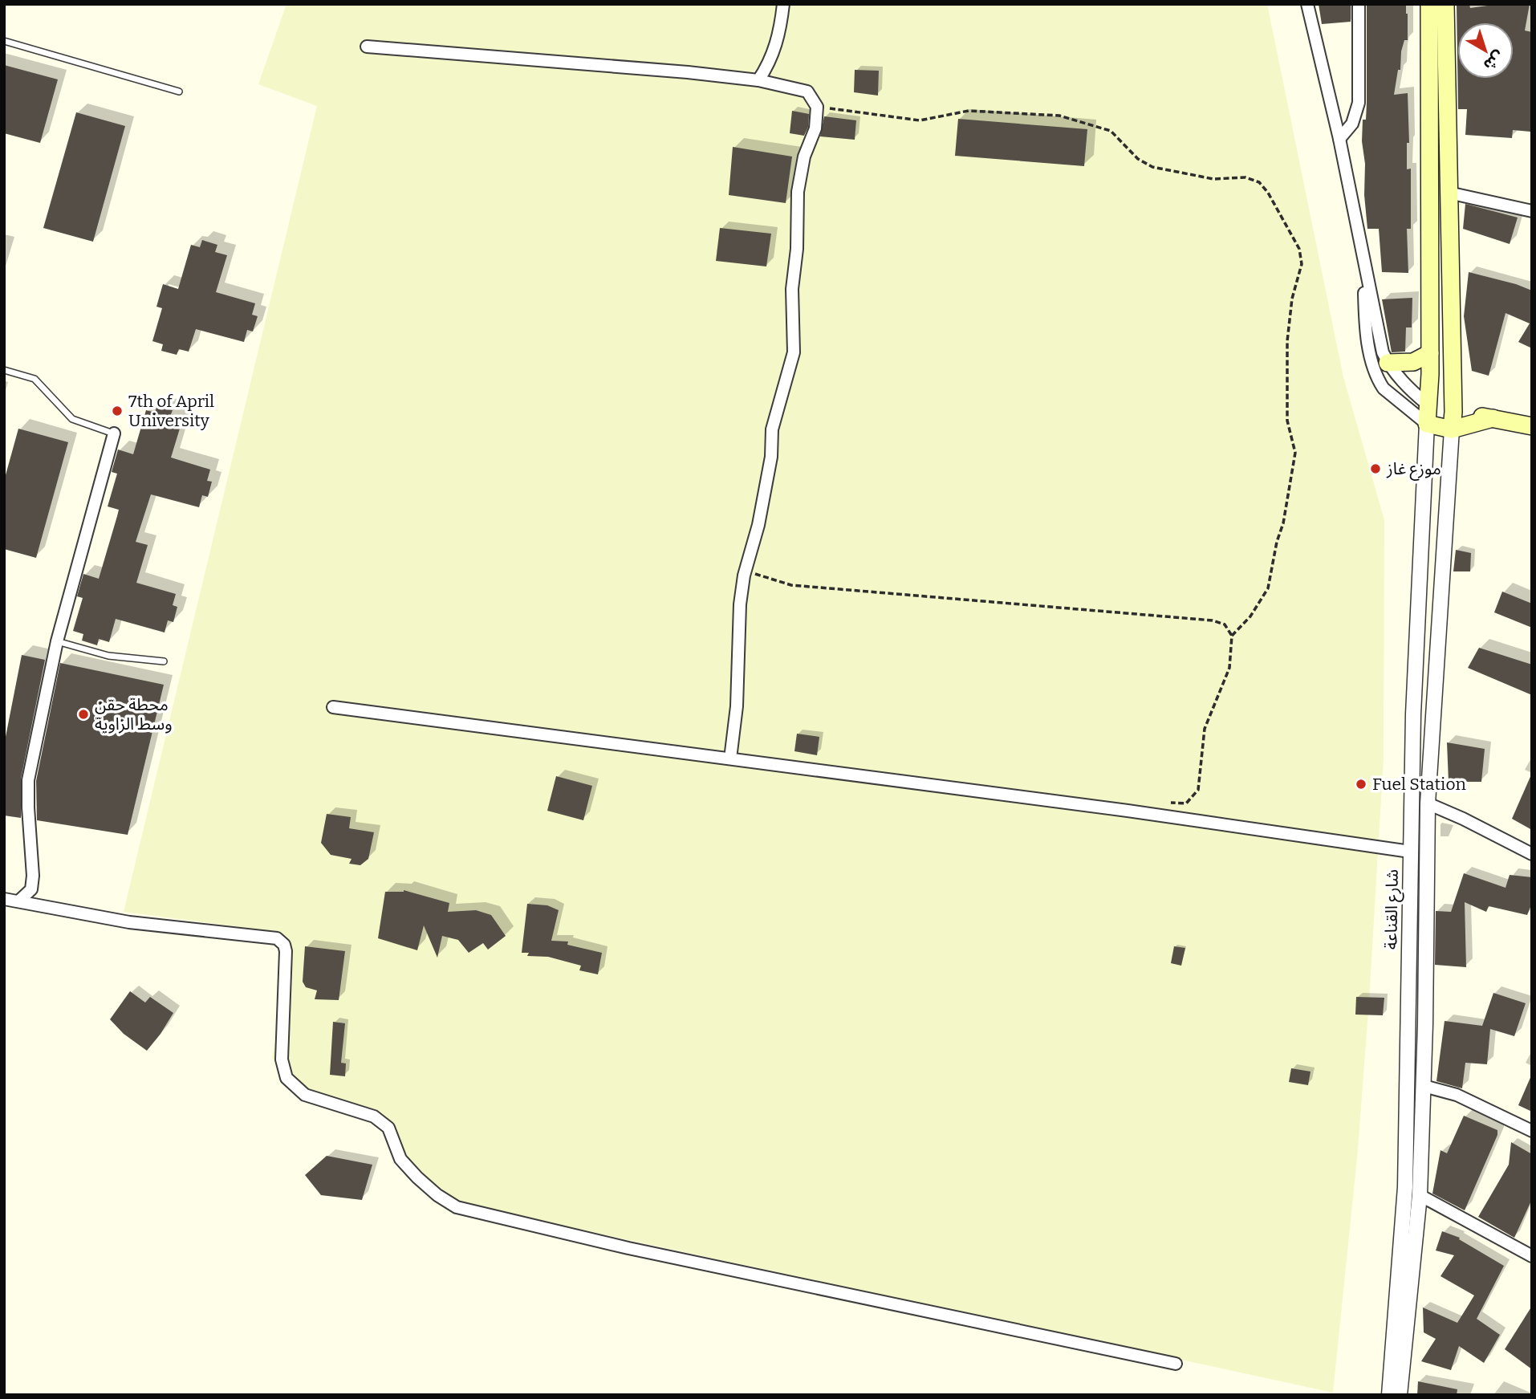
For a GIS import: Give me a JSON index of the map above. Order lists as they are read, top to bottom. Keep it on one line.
{"streets":{"street":["شارع القناعة"]},"places":["7th of April University","موزع غاز","محطة حقن وسط الزاوية","Fuel Station"],"north":"bottom right"}
